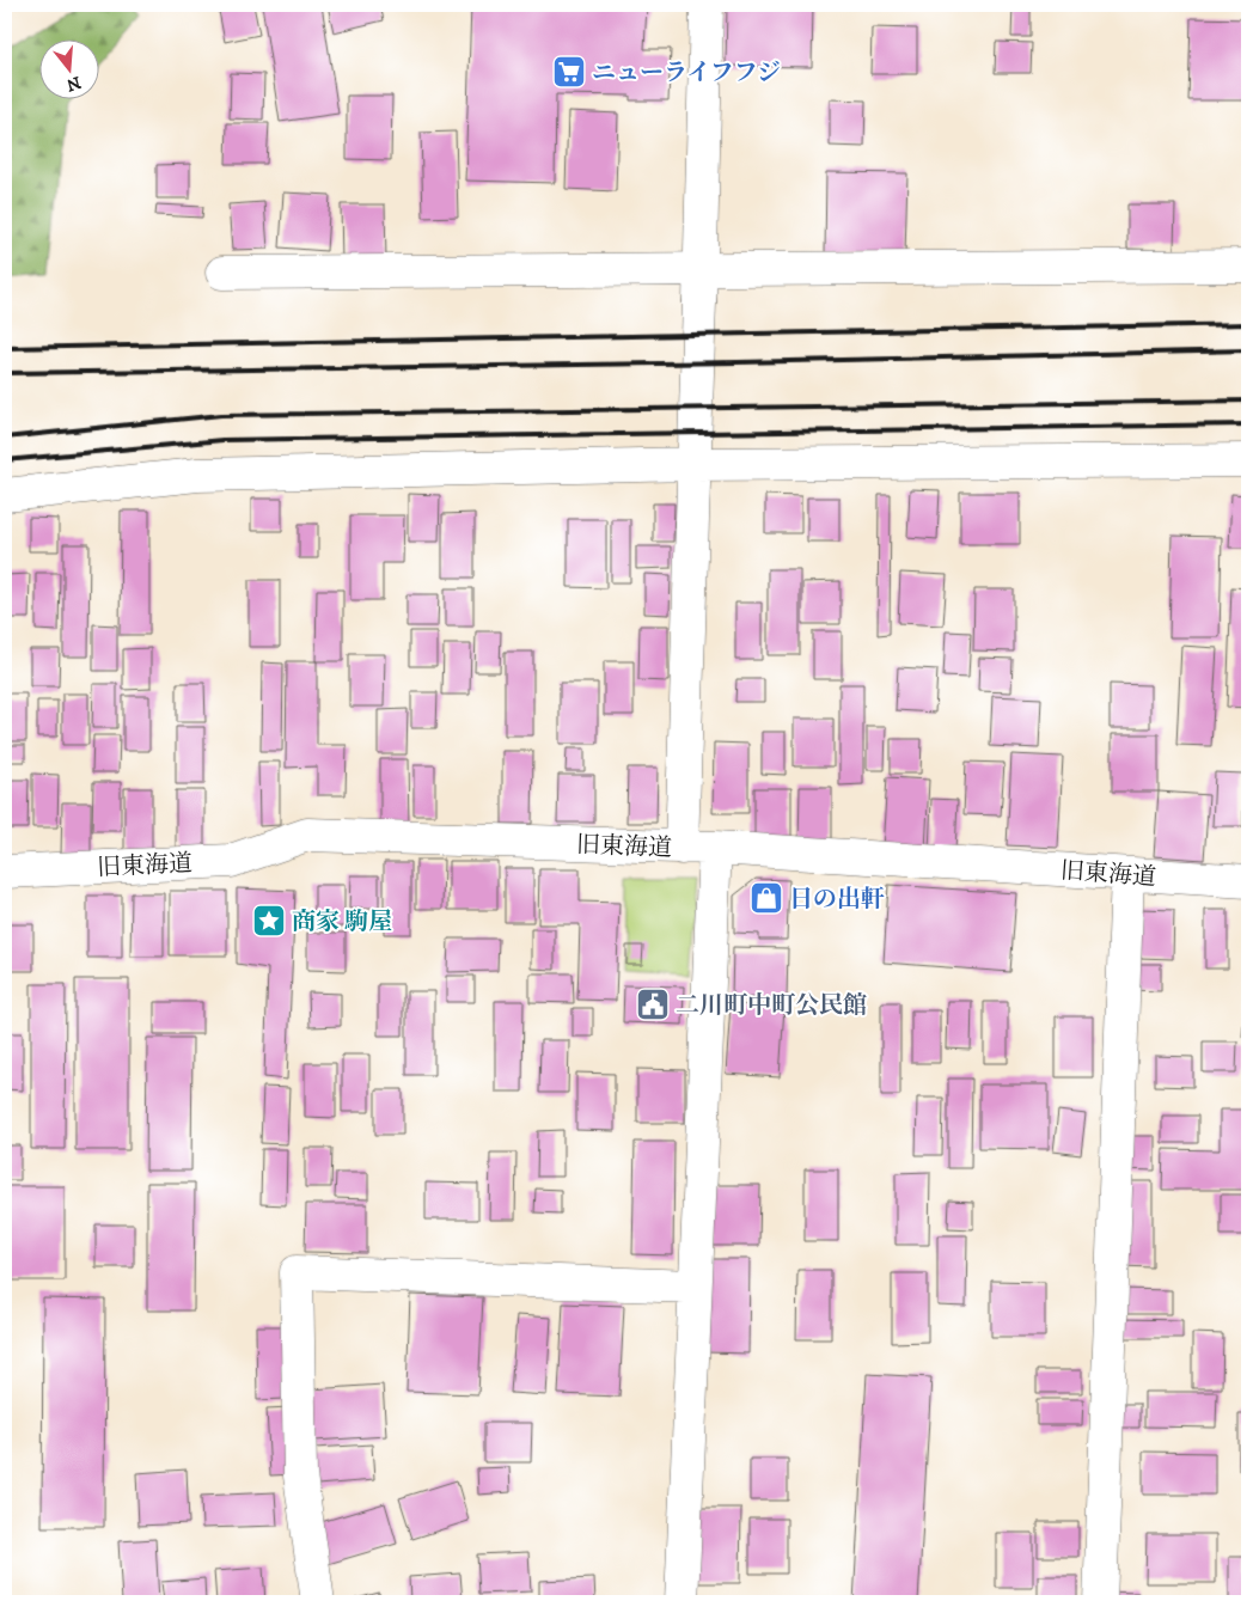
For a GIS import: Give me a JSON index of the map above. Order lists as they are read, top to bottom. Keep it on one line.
{"streets":{"street":["旧東海道"]},"places":{"supermarket":["ニューライフフジ"],"shop":["日の出軒"],"place":["商家 駒屋"],"public building":["二川町中町公民館"]},"north":"bottom"}
